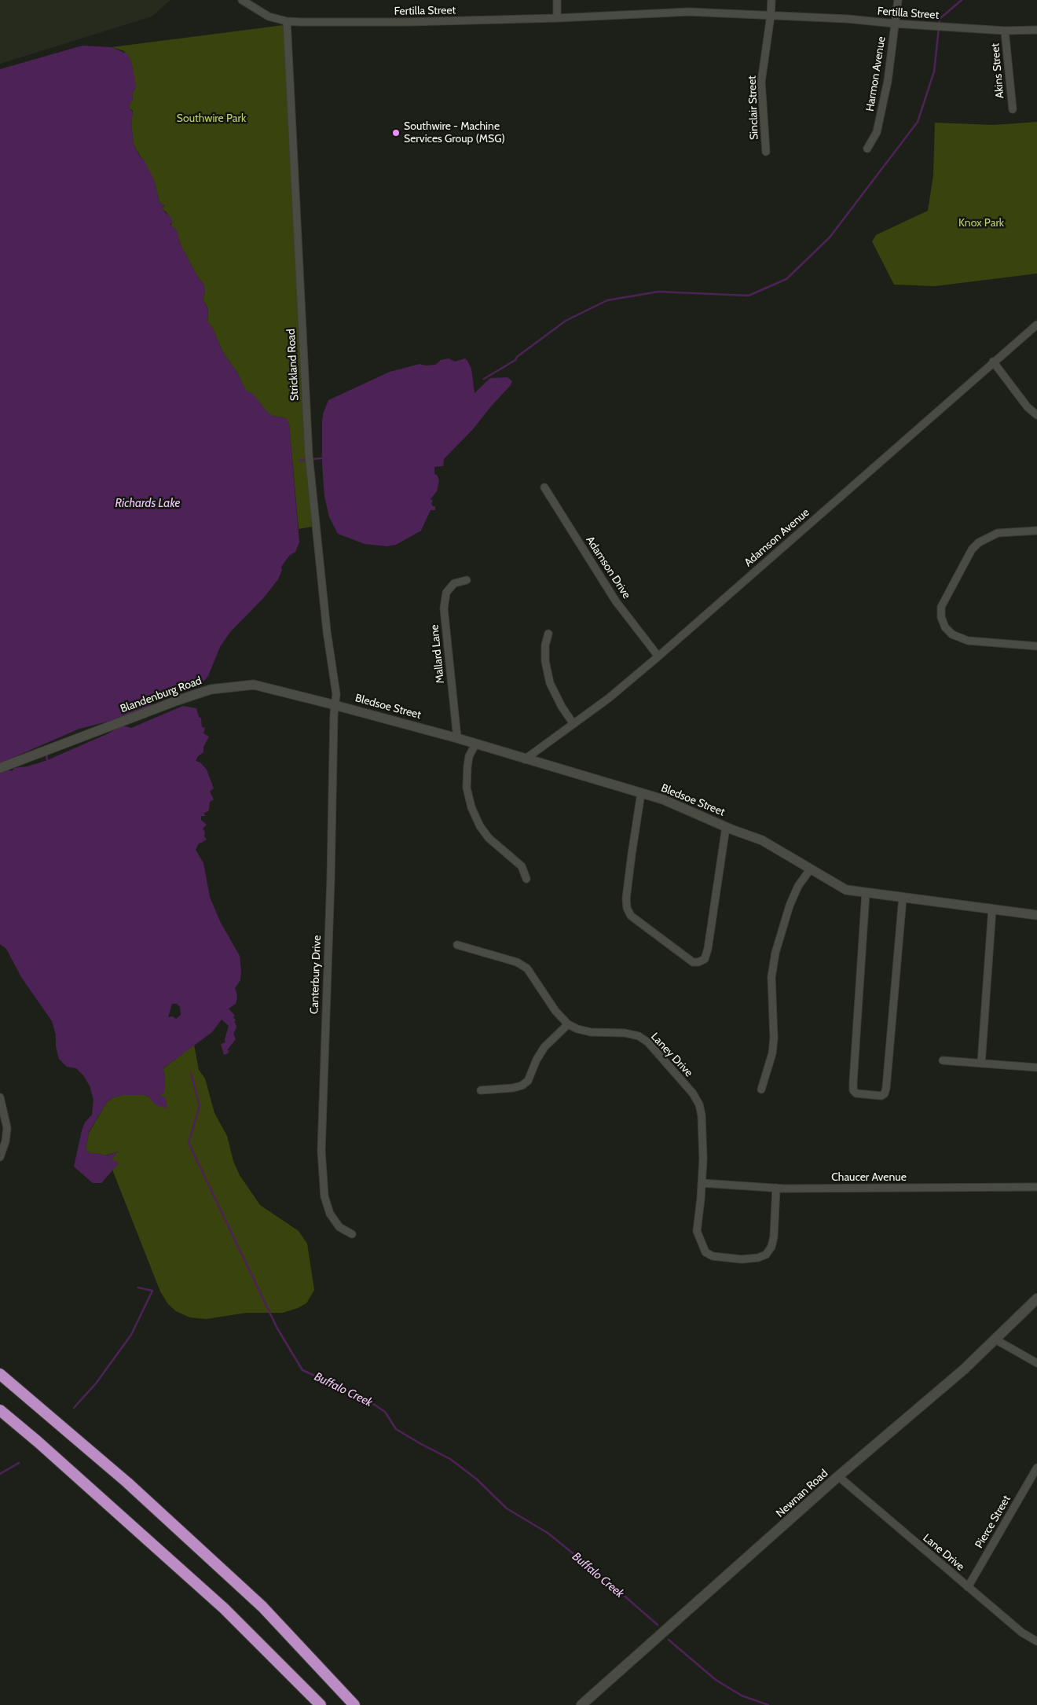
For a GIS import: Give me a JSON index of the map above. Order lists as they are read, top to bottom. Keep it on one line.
{"streets":{"main road":["Newnan Road"],"street":["Fertilla Street","Akins Street","Harmon Avenue","Sinclair Street","Strickland Road","Adamson Avenue","Adamson Drive","Mallard Lane","Blandenburg Road","Bledsoe Street","Canterbury Drive","Laney Drive","Chaucer Avenue","Pierce Street","Lane Drive"]},"crossings":[["Fertilla Street","Akins Street"],["Fertilla Street","Harmon Avenue"],["Fertilla Street","Sinclair Street"],["Fertilla Street","Strickland Road"],["Strickland Road","Blandenburg Road"],["Strickland Road","Bledsoe Street"],["Strickland Road","Canterbury Drive"],["Adamson Avenue","Adamson Drive"],["Adamson Avenue","Bledsoe Street"],["Mallard Lane","Bledsoe Street"],["Blandenburg Road","Bledsoe Street"],["Blandenburg Road","Canterbury Drive"],["Bledsoe Street","Canterbury Drive"],["Laney Drive","Chaucer Avenue"],["Newnan Road","Lane Drive"],["Pierce Street","Lane Drive"]],"water":["Richards Lake","Buffalo Creek"],"parks":["Southwire Park","Knox Park"],"places":["Southwire - Machine Services Group (MSG)"]}
